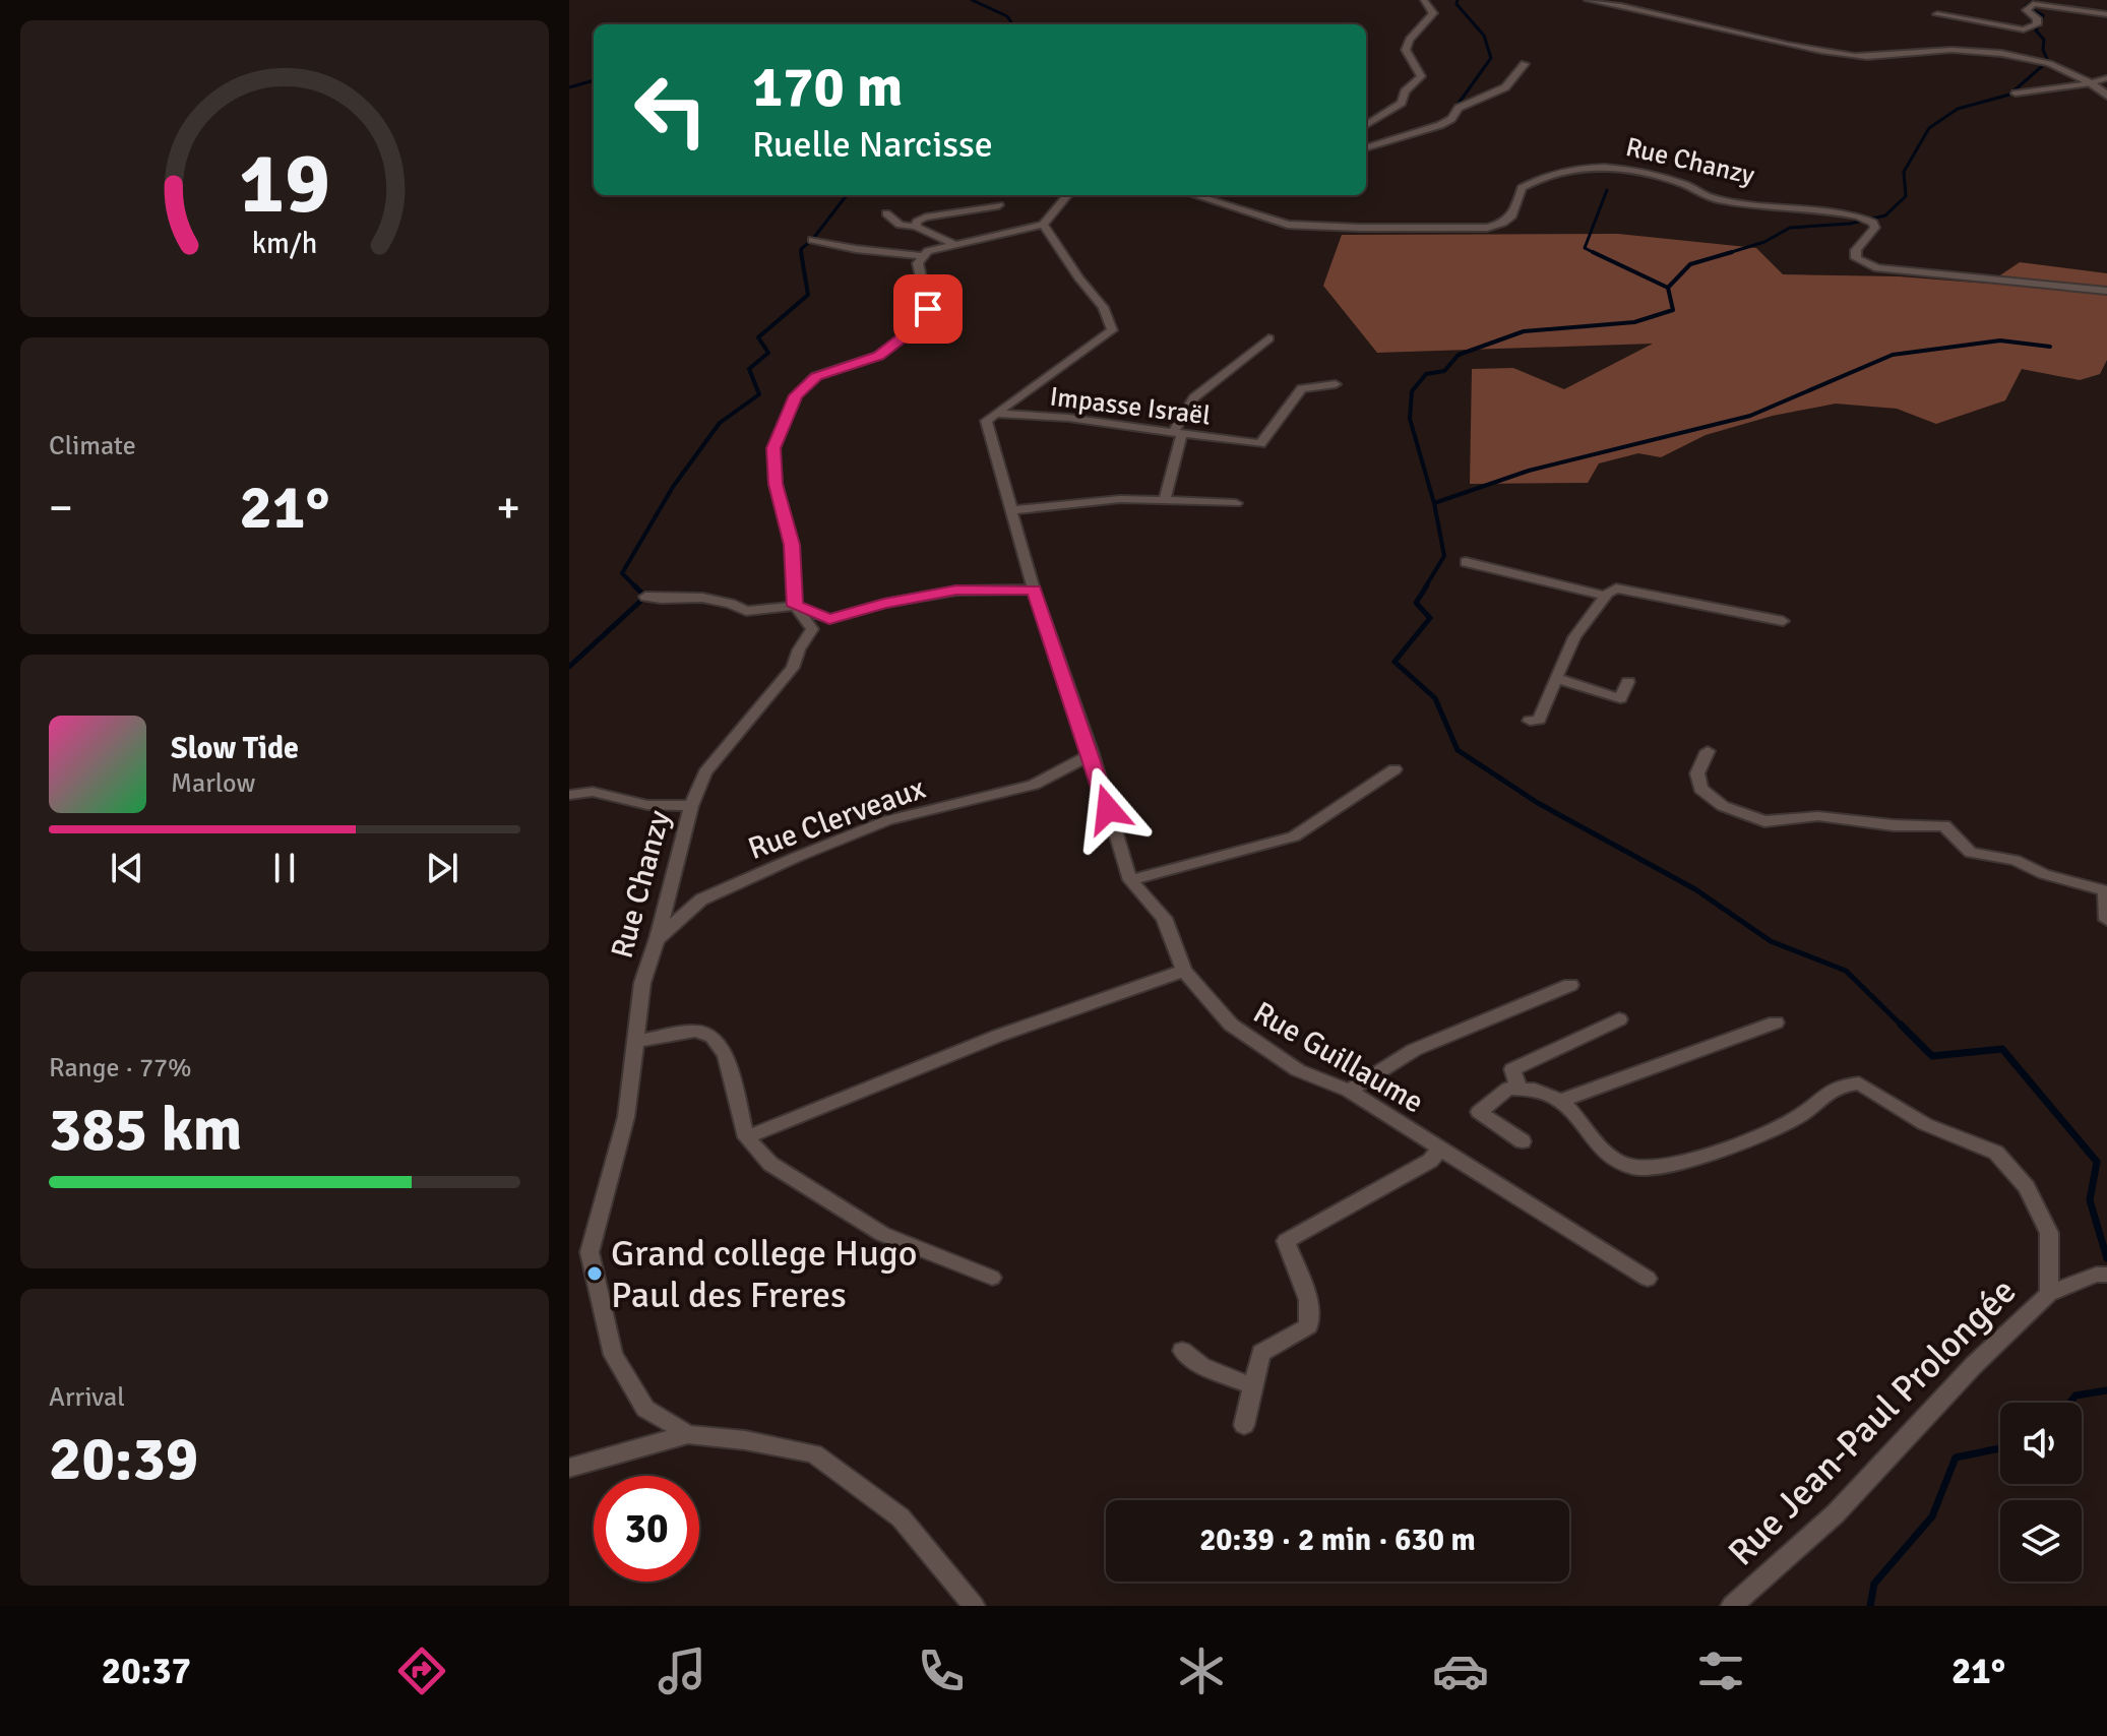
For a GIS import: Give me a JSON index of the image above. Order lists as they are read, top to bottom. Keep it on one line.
{"streets":{"street":["Rue Chanzy","Impasse Israël","Rue Clerveaux","Rue Guillaume","Rue Jean-Paul Prolongée"]},"crossings":[["Rue Chanzy","Rue Clerveaux"],["Impasse Israël","Rue Guillaume"],["Rue Clerveaux","Rue Guillaume"]],"places":["Grand college Hugo Paul des Freres"],"page":{"turn":["170 m","Ruelle Narcisse"],"tile":["Climate",["Range · 77%","385 km"],["Arrival","20:39"]],"heat":["−","21°","+"],"song":["Slow Tide","Marlow"],"limit":"30","trip":"20:39 · 2 min · 630 m","tabs":["20:37","21°"],"gauge":["19","km/h"]}}
